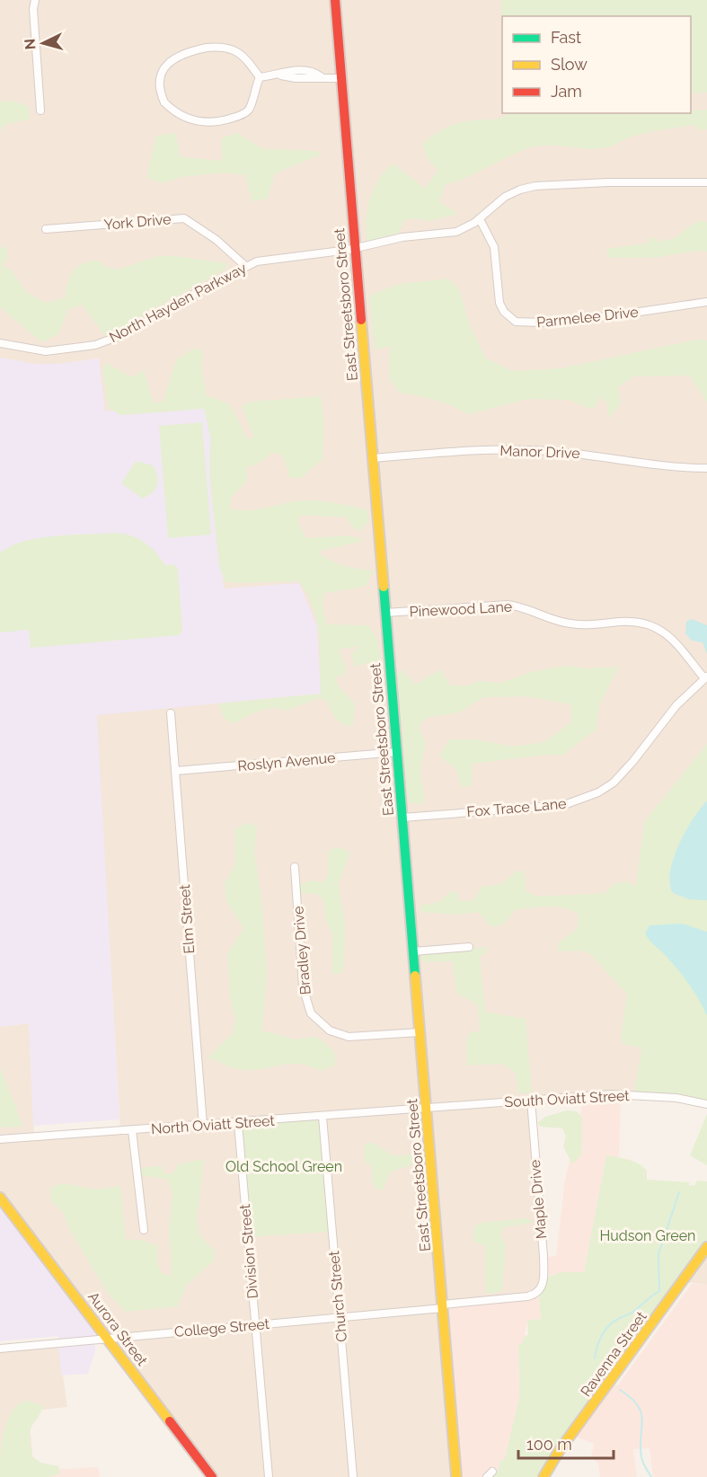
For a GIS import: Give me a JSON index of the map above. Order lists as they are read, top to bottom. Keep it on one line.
{"streets":{"main road":["East Streetsboro Street","Aurora Street","Ravenna Street"],"street":["York Drive","North Hayden Parkway","Parmelee Drive","Manor Drive","Pinewood Lane","Roslyn Avenue","Fox Trace Lane","Elm Street","Bradley Drive","South Oviatt Street","North Oviatt Street","Maple Drive","Division Street","Church Street","College Street"]},"crossings":[["York Drive","North Hayden Parkway"],["North Hayden Parkway","East Streetsboro Street"],["North Hayden Parkway","Parmelee Drive"],["East Streetsboro Street","Manor Drive"],["East Streetsboro Street","Pinewood Lane"],["East Streetsboro Street","Roslyn Avenue"],["East Streetsboro Street","Fox Trace Lane"],["East Streetsboro Street","Bradley Drive"],["East Streetsboro Street","South Oviatt Street"],["East Streetsboro Street","North Oviatt Street"],["East Streetsboro Street","College Street"],["Pinewood Lane","Fox Trace Lane"],["Roslyn Avenue","Elm Street"],["Elm Street","North Oviatt Street"],["South Oviatt Street","North Oviatt Street"],["South Oviatt Street","Maple Drive"],["North Oviatt Street","Division Street"],["North Oviatt Street","Church Street"],["Maple Drive","College Street"],["Division Street","College Street"],["Church Street","College Street"],["College Street","Aurora Street"]],"parks":["Old School Green","Hudson Green"],"legend":["Fast","Slow","Jam"],"scale_bar":"100 m","north":"left"}
